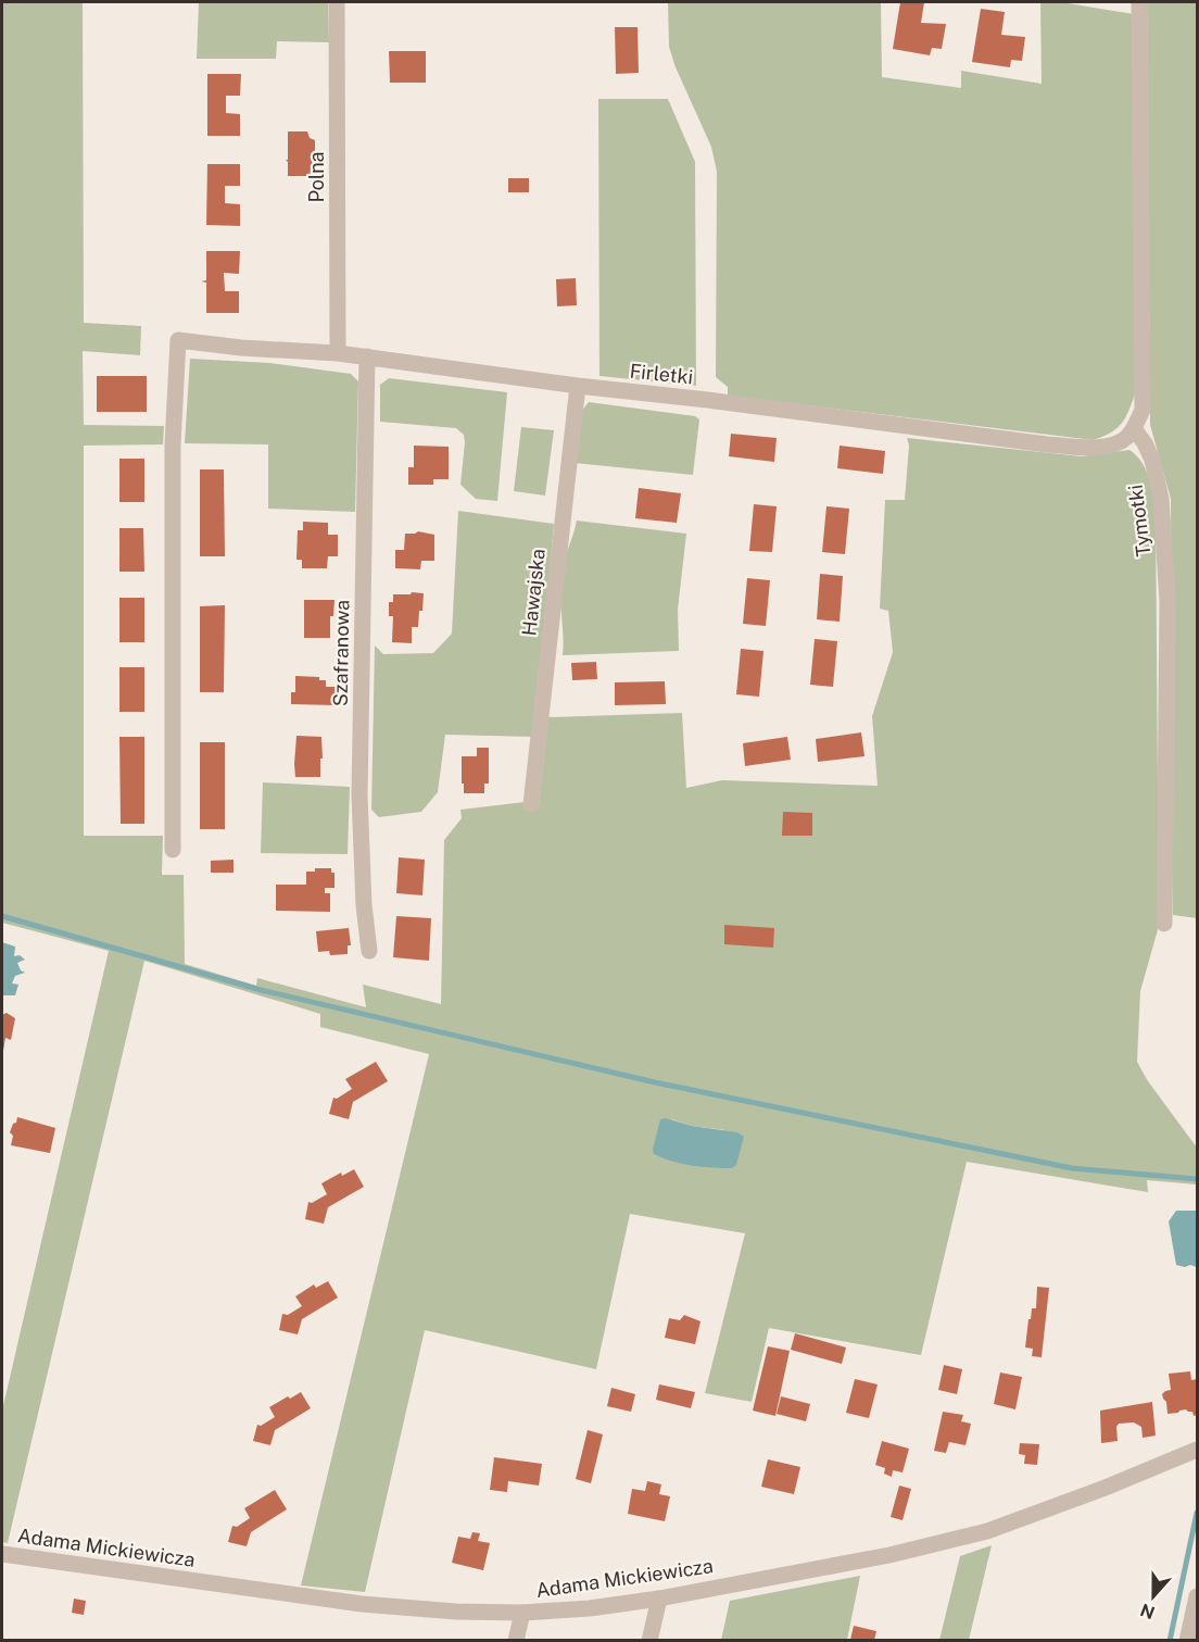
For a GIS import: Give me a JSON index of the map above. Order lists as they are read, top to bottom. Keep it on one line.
{"streets":{"street":["Polna","Firletki","Tymotki","Hawajska","Szafranowa","Adama Mickiewicza"]},"crossings":[["Polna","Firletki"],["Firletki","Tymotki"],["Firletki","Hawajska"],["Firletki","Szafranowa"]],"north":"bottom"}
